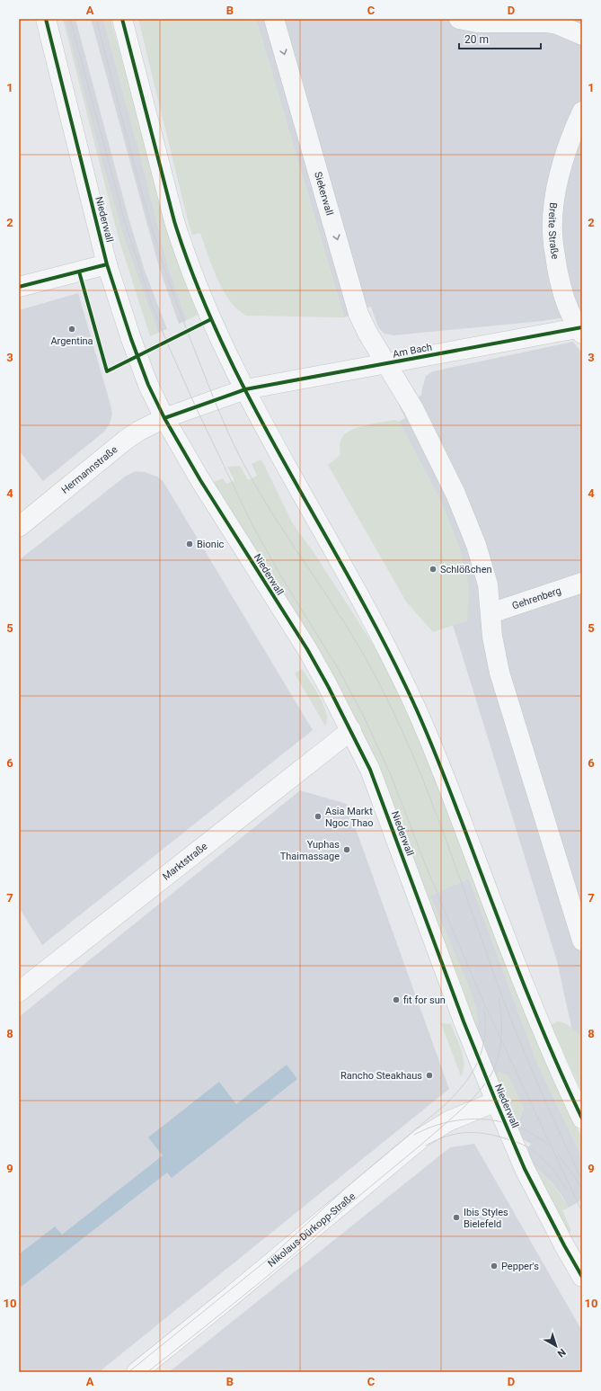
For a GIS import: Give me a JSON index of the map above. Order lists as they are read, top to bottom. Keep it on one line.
{"streets":{"street":["Siekerwall","Niederwall","Breite Straße","Am Bach","Hermannstraße","Gehrenberg","Marktstraße","Nikolaus-Dürkopp-Straße"]},"crossings":[["Siekerwall","Am Bach"],["Niederwall","Hermannstraße"],["Niederwall","Marktstraße"],["Niederwall","Nikolaus-Dürkopp-Straße"],["Breite Straße","Am Bach"]],"places":["Argentina","Bionic","Schlößchen","Asia Markt Ngoc Thao","Yuphas Thaimassage","fit for sun","Rancho Steakhaus","Ibis Styles Bielefeld","Pepper's"],"scale_bar":"20 m","north":"bottom right","grid":{"columns":["A","B","C","D"],"rows":["1","2","3","4","5","6","7","8","9","10"]}}
